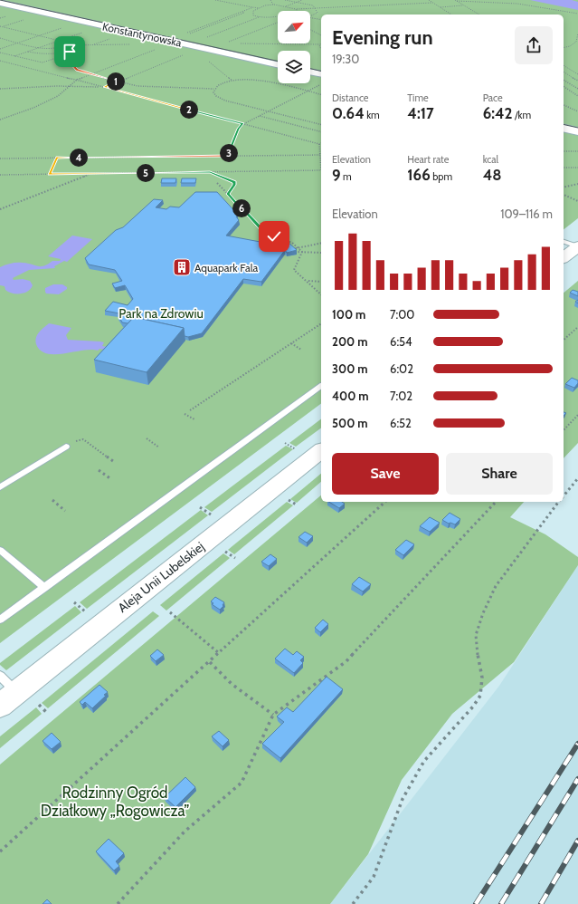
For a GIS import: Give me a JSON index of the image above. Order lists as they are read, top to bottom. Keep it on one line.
{"streets":{"main road":["Konstantynowska","Aleja Unii Lubelskiej"]},"parks":["Park na Zdrowiu","Rodzinny Ogród Działkowy „Rogowicza”"],"places":{"building":["Aquapark Fala"]},"north":"top right","page":{"heading":["Evening run","19:30"],"pins":["1","2","3","4","5","6"],"stats":[["Distance","0.64 km"],["Time","4:17"],["Pace","6:42 /km"],["Elevation","9 m"],["Heart rate","166 bpm"],["kcal","48"]],"chart":["Elevation","109–116 m"],"list":[{"name":"100 m","note":"7:00"},{"name":"200 m","note":"6:54"},{"name":"300 m","note":"6:02"},{"name":"400 m","note":"7:02"},{"name":"500 m","note":"6:52"}],"buttons":["Save","Share"]}}
